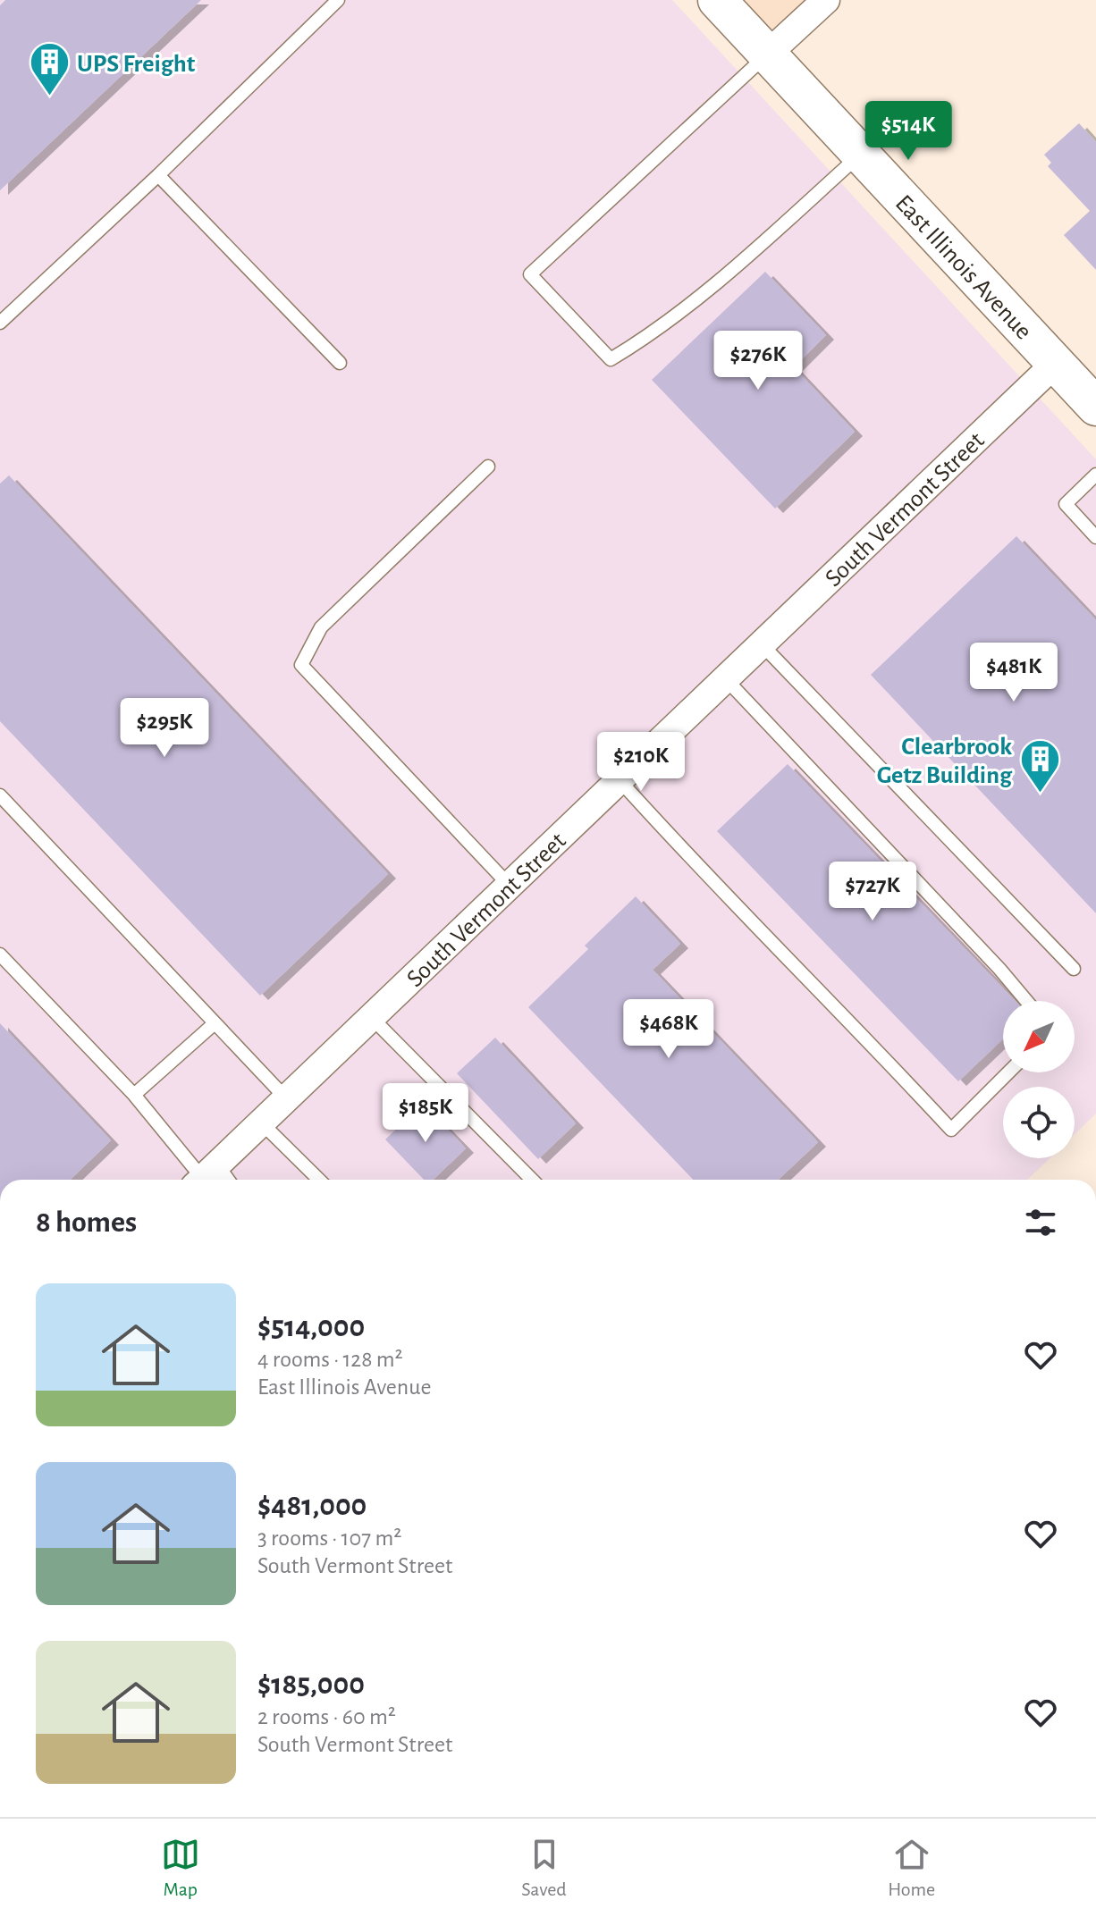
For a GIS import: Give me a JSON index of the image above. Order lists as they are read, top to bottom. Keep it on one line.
{"streets":{"main road":["East Illinois Avenue"],"street":["South Vermont Street"]},"crossings":[["East Illinois Avenue","South Vermont Street"]],"places":{"building":["UPS Freight","Clearbrook Getz Building"]},"north":"bottom left","page":{"price":["$514K","$276K","$481K","$295K","$210K","$727K","$468K","$185K"],"heading":"8 homes","list":[{"name":"$514,000","note":"4 rooms · 128 m² · East Illinois Avenue"},{"name":"$481,000","note":"3 rooms · 107 m² · South Vermont Street"},{"name":"$185,000","note":"2 rooms · 60 m² · South Vermont Street"}],"tabs":["Map","Saved","Home"]}}
